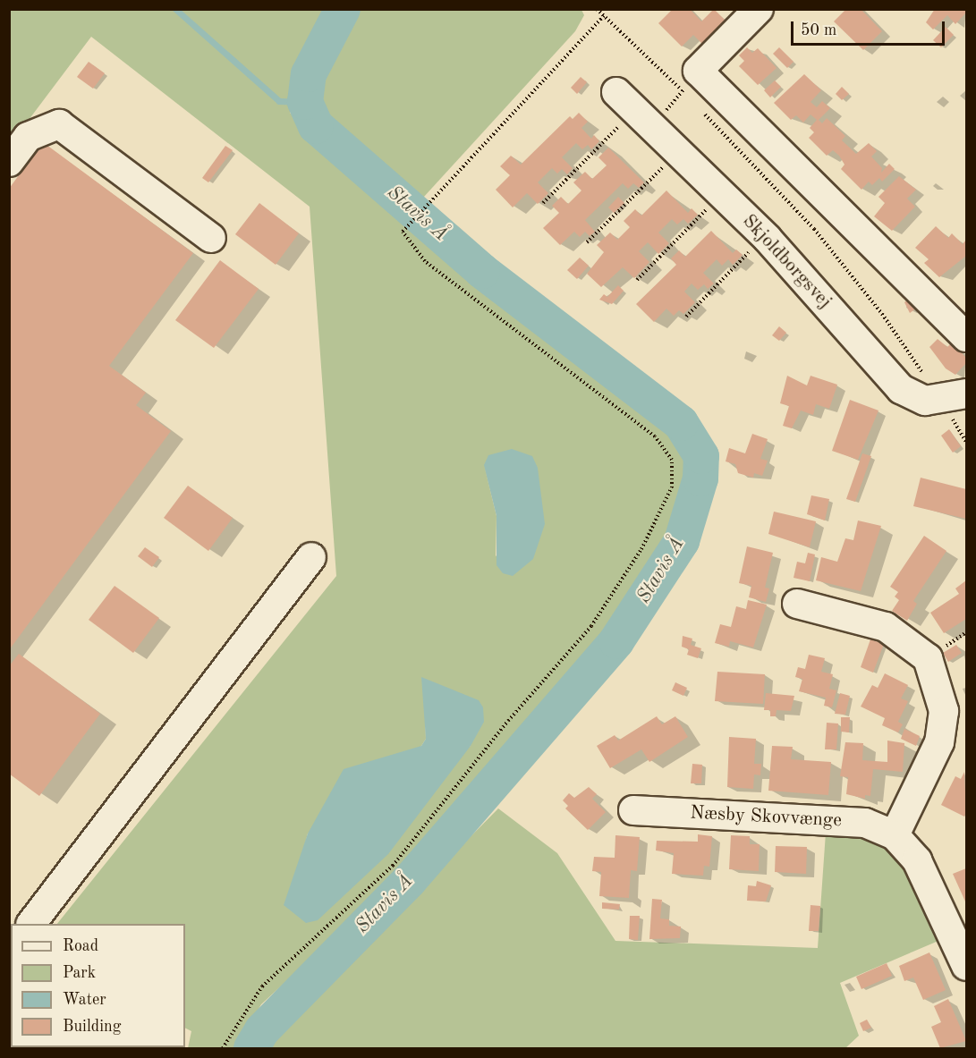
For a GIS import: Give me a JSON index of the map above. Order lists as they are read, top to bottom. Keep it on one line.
{"streets":{"street":["Skjoldborgsvej","Næsby Skovvænge"]},"water":["Stavis Å"],"legend":["Road","Park","Water","Building"],"scale_bar":"50 m"}
